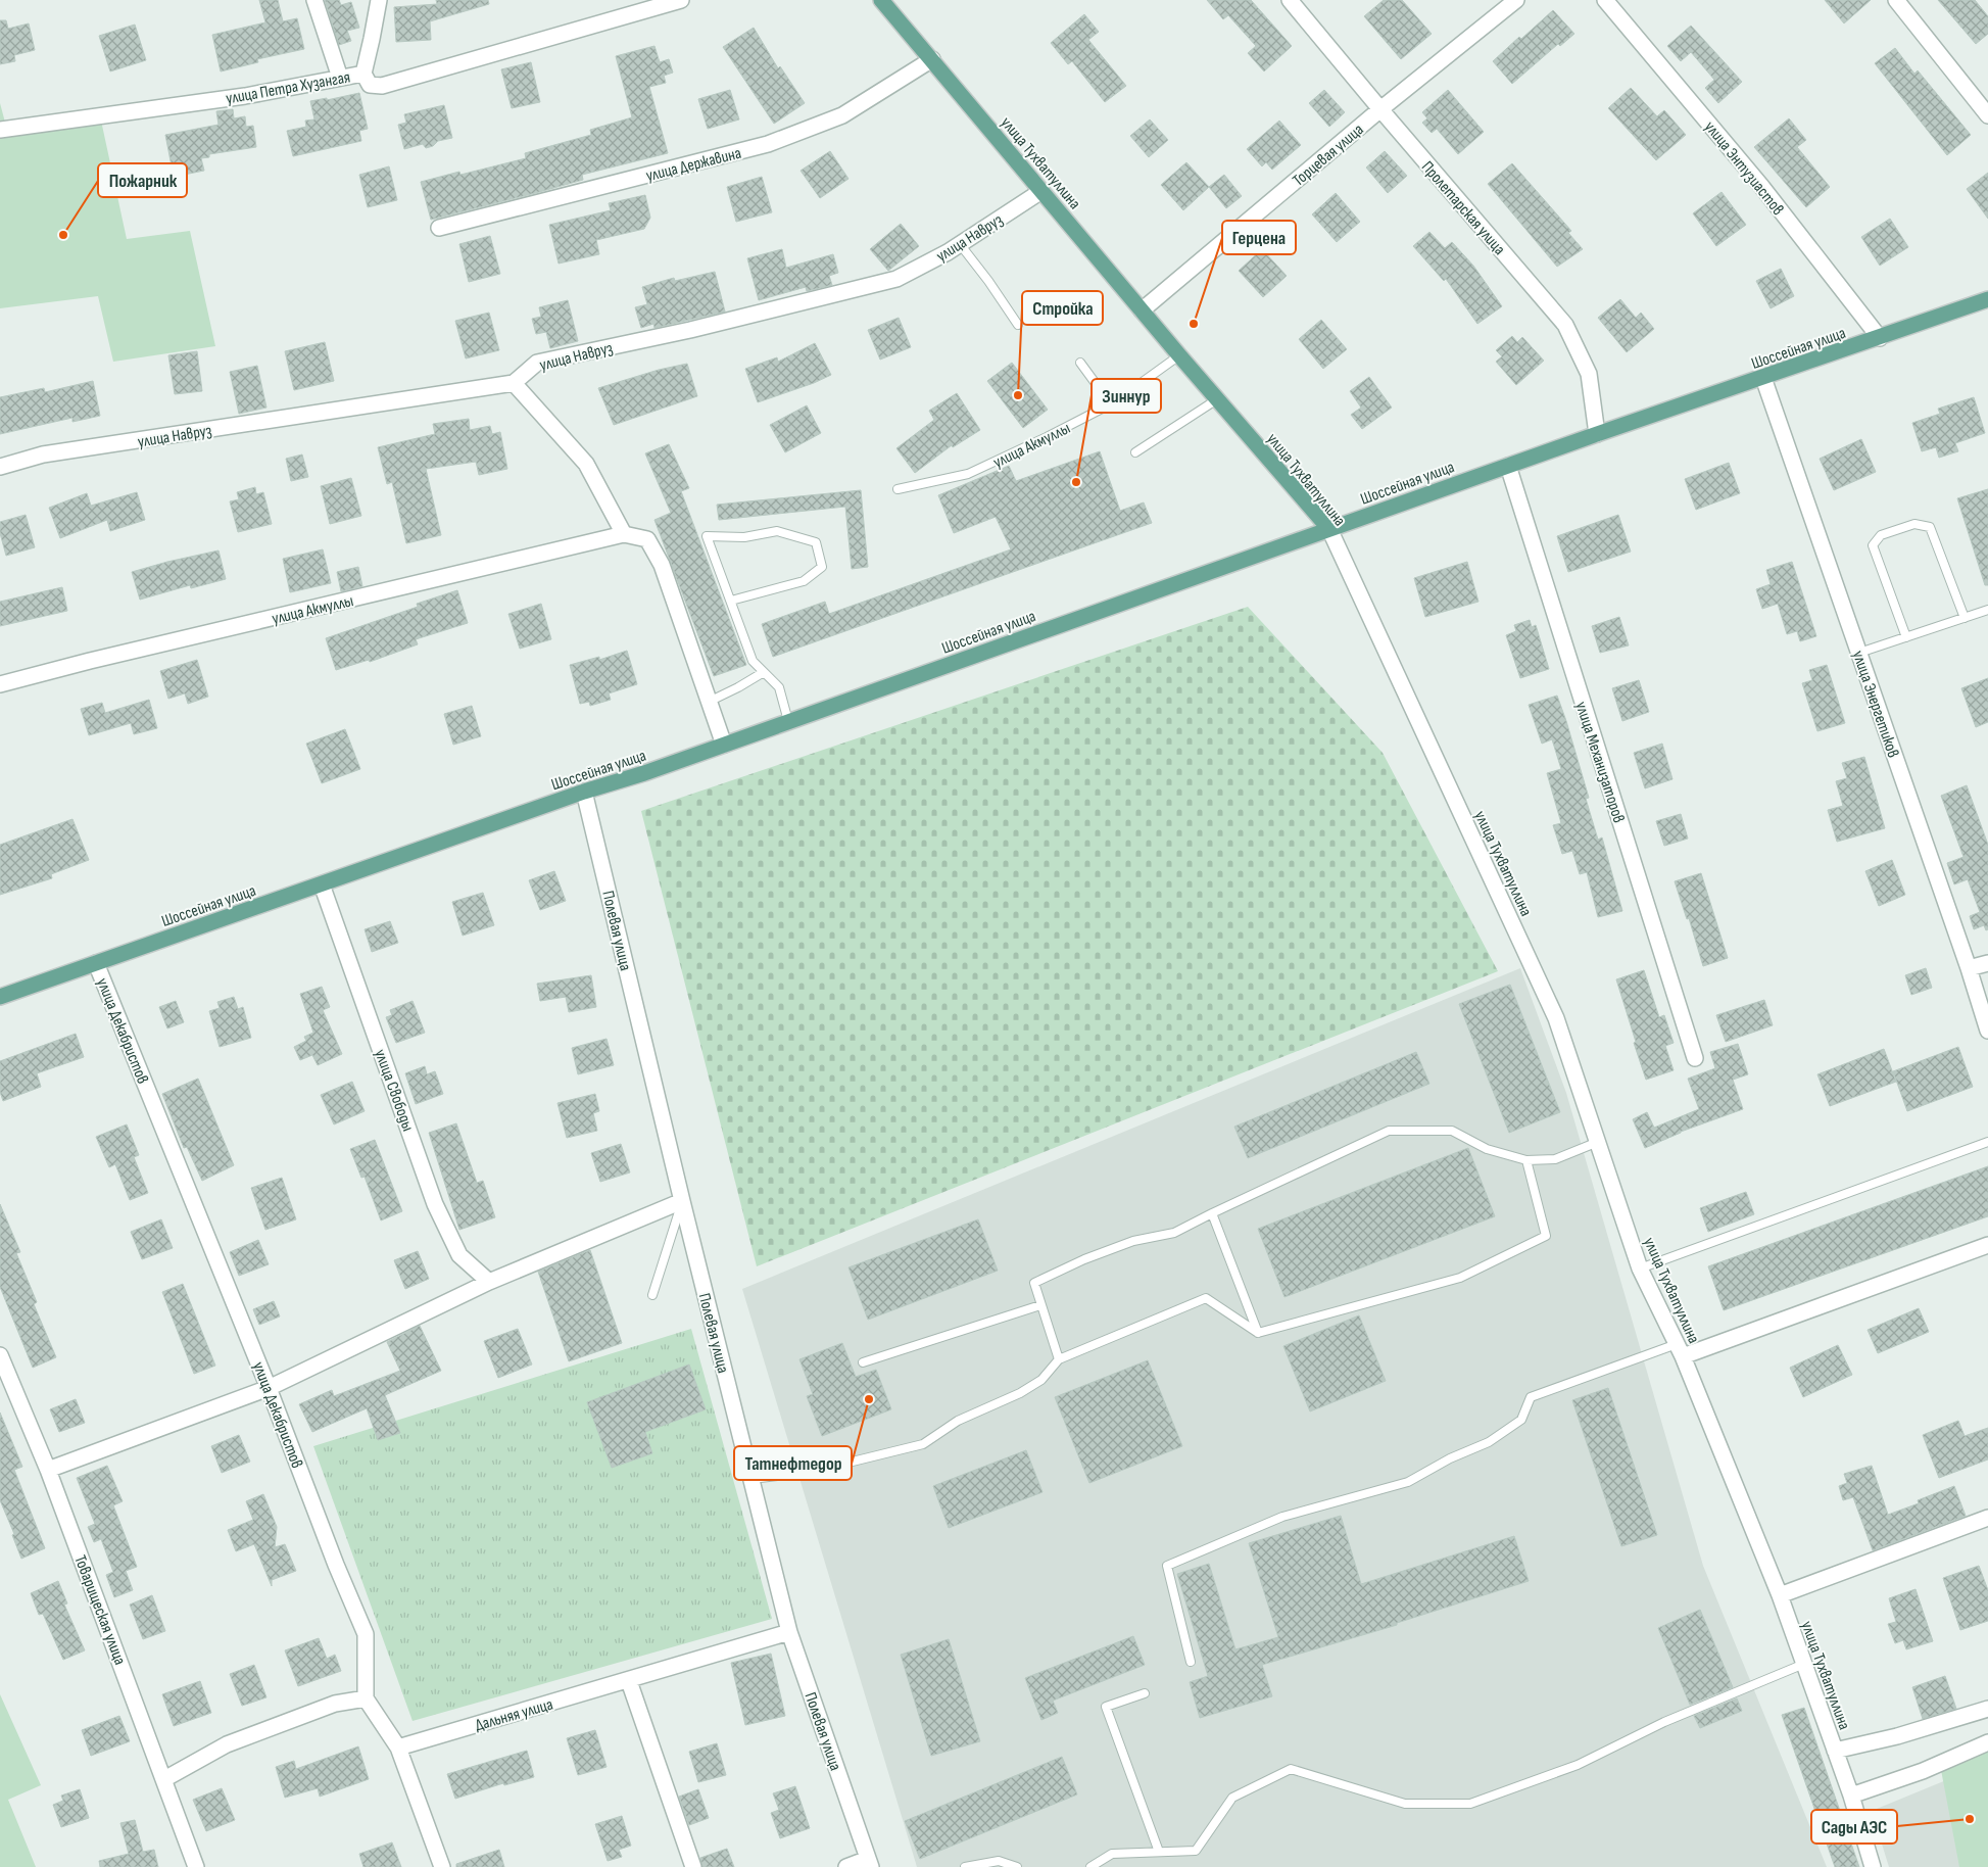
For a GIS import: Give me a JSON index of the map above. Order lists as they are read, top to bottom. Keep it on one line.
{"streets":{"main road":["улица Тухватуллина","Шоссейная улица"],"street":["улица Петра Хузангая","Торцевая улица","улица Державина","улица Энтузиастов","Пролетарская улица","улица Навруз","улица Акмуллы","улица Энергетиков","улица Механизаторов","Полевая улица","улица Декабристов","улица Свободы","Товарищеская улица","Дальняя улица"]},"crossings":[["Торцевая улица","улица Тухватуллина"],["Торцевая улица","Пролетарская улица"],["улица Тухватуллина","улица Державина"],["улица Тухватуллина","улица Навруз"],["улица Тухватуллина","Шоссейная улица"],["улица Тухватуллина","улица Акмуллы"],["улица Энтузиастов","Шоссейная улица"],["Пролетарская улица","Шоссейная улица"],["Шоссейная улица","улица Энергетиков"],["Шоссейная улица","улица Механизаторов"],["Шоссейная улица","Полевая улица"],["Шоссейная улица","улица Декабристов"],["Шоссейная улица","улица Свободы"],["Полевая улица","Дальняя улица"]],"places":["Пожарник","Герцена","Стройка","Зиннур","Татнефтедор","Сады АЭС"]}
